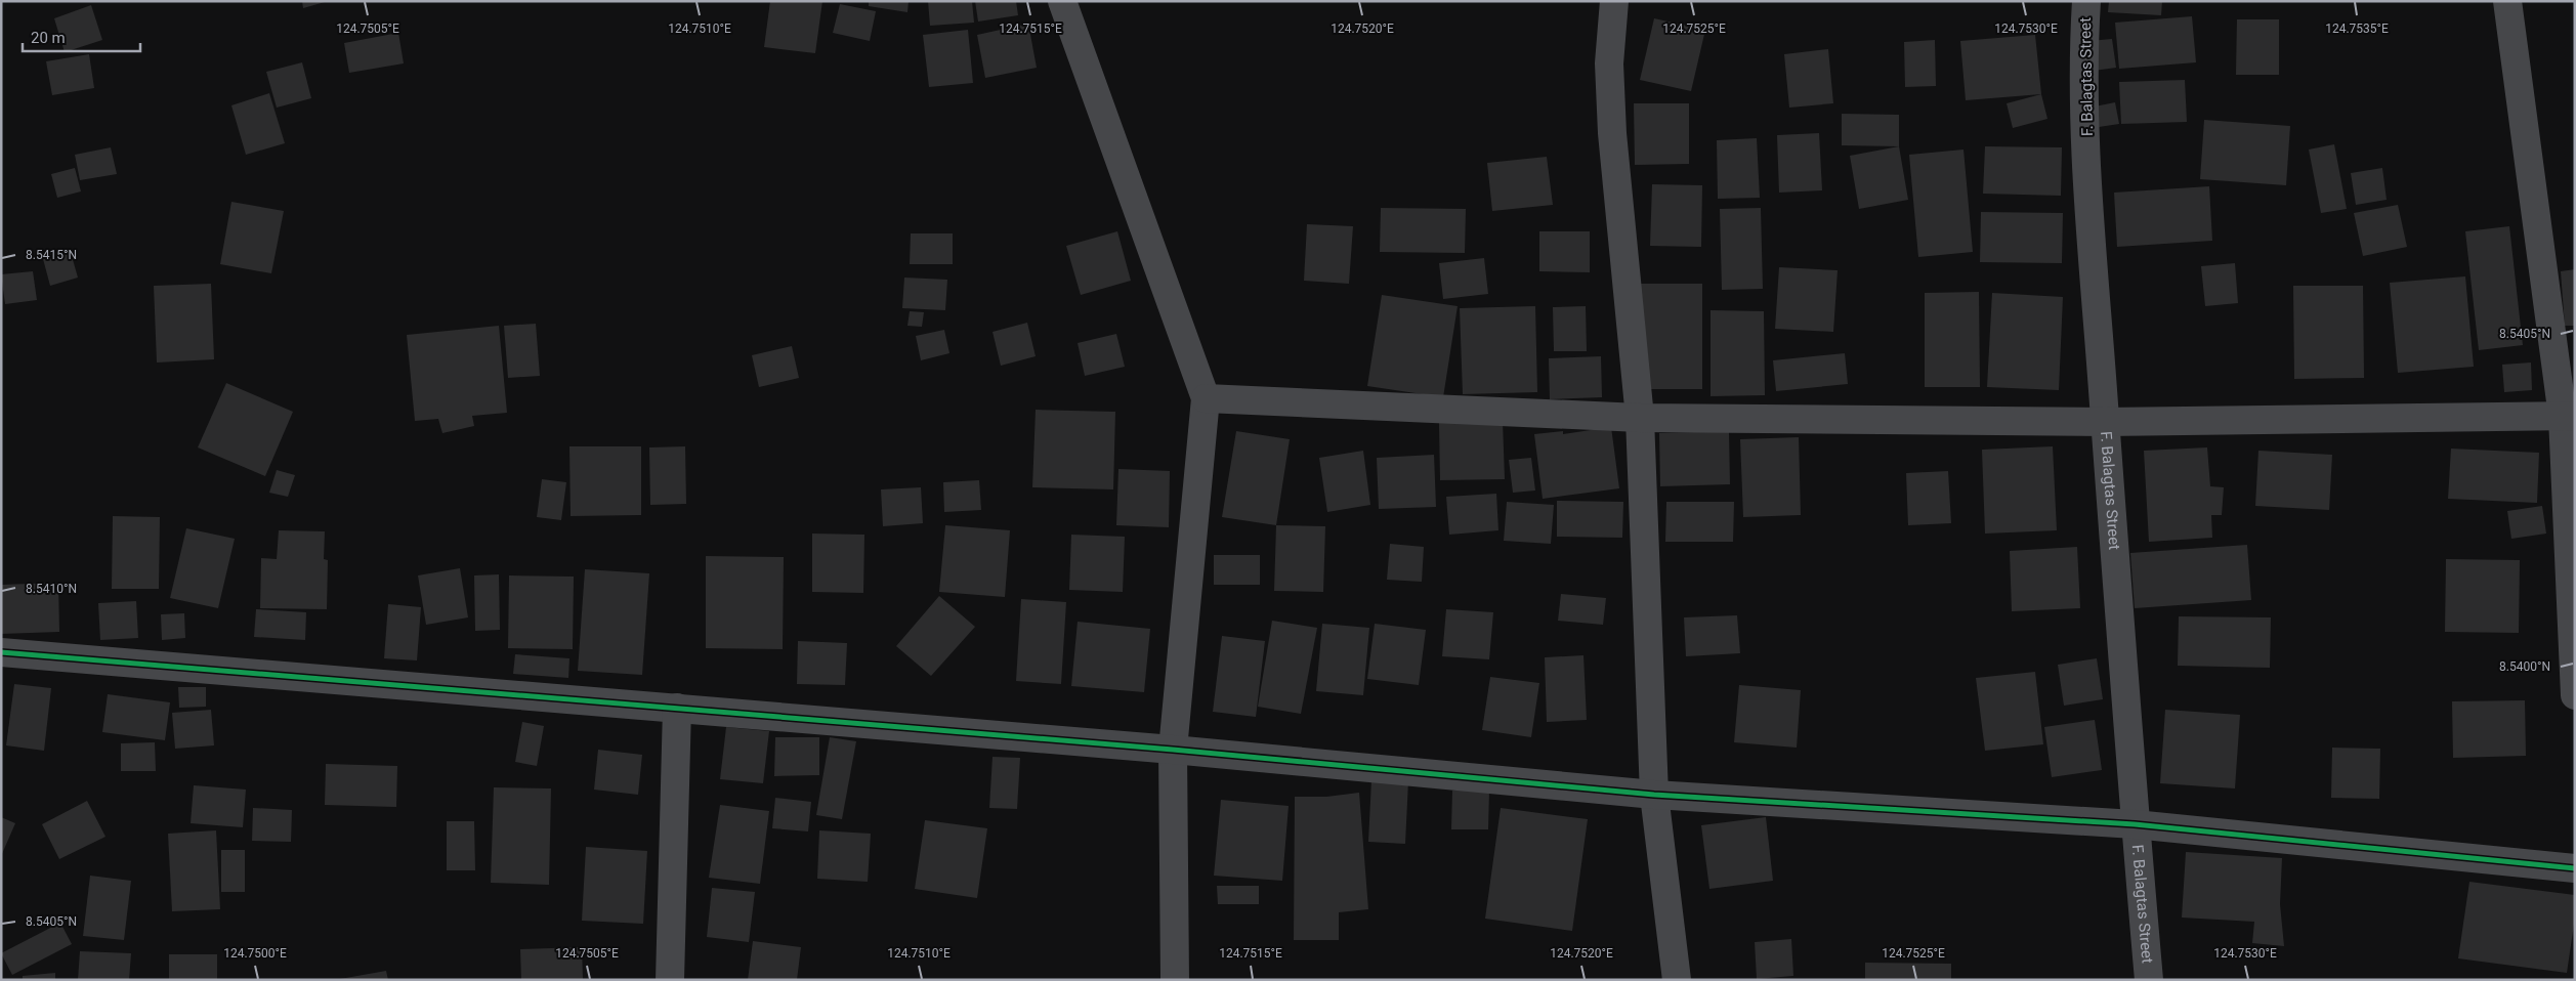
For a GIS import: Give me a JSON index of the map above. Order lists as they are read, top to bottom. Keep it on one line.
{"streets":{"street":["F. Balagtas Street"]},"scale_bar":"20 m","coordinates":["124.7505°E","124.7510°E","124.7515°E","124.7520°E","124.7525°E","124.7530°E","124.7535°E","8.5415°N","8.5405°N","8.5410°N","8.5400°N","124.7500°E"]}
